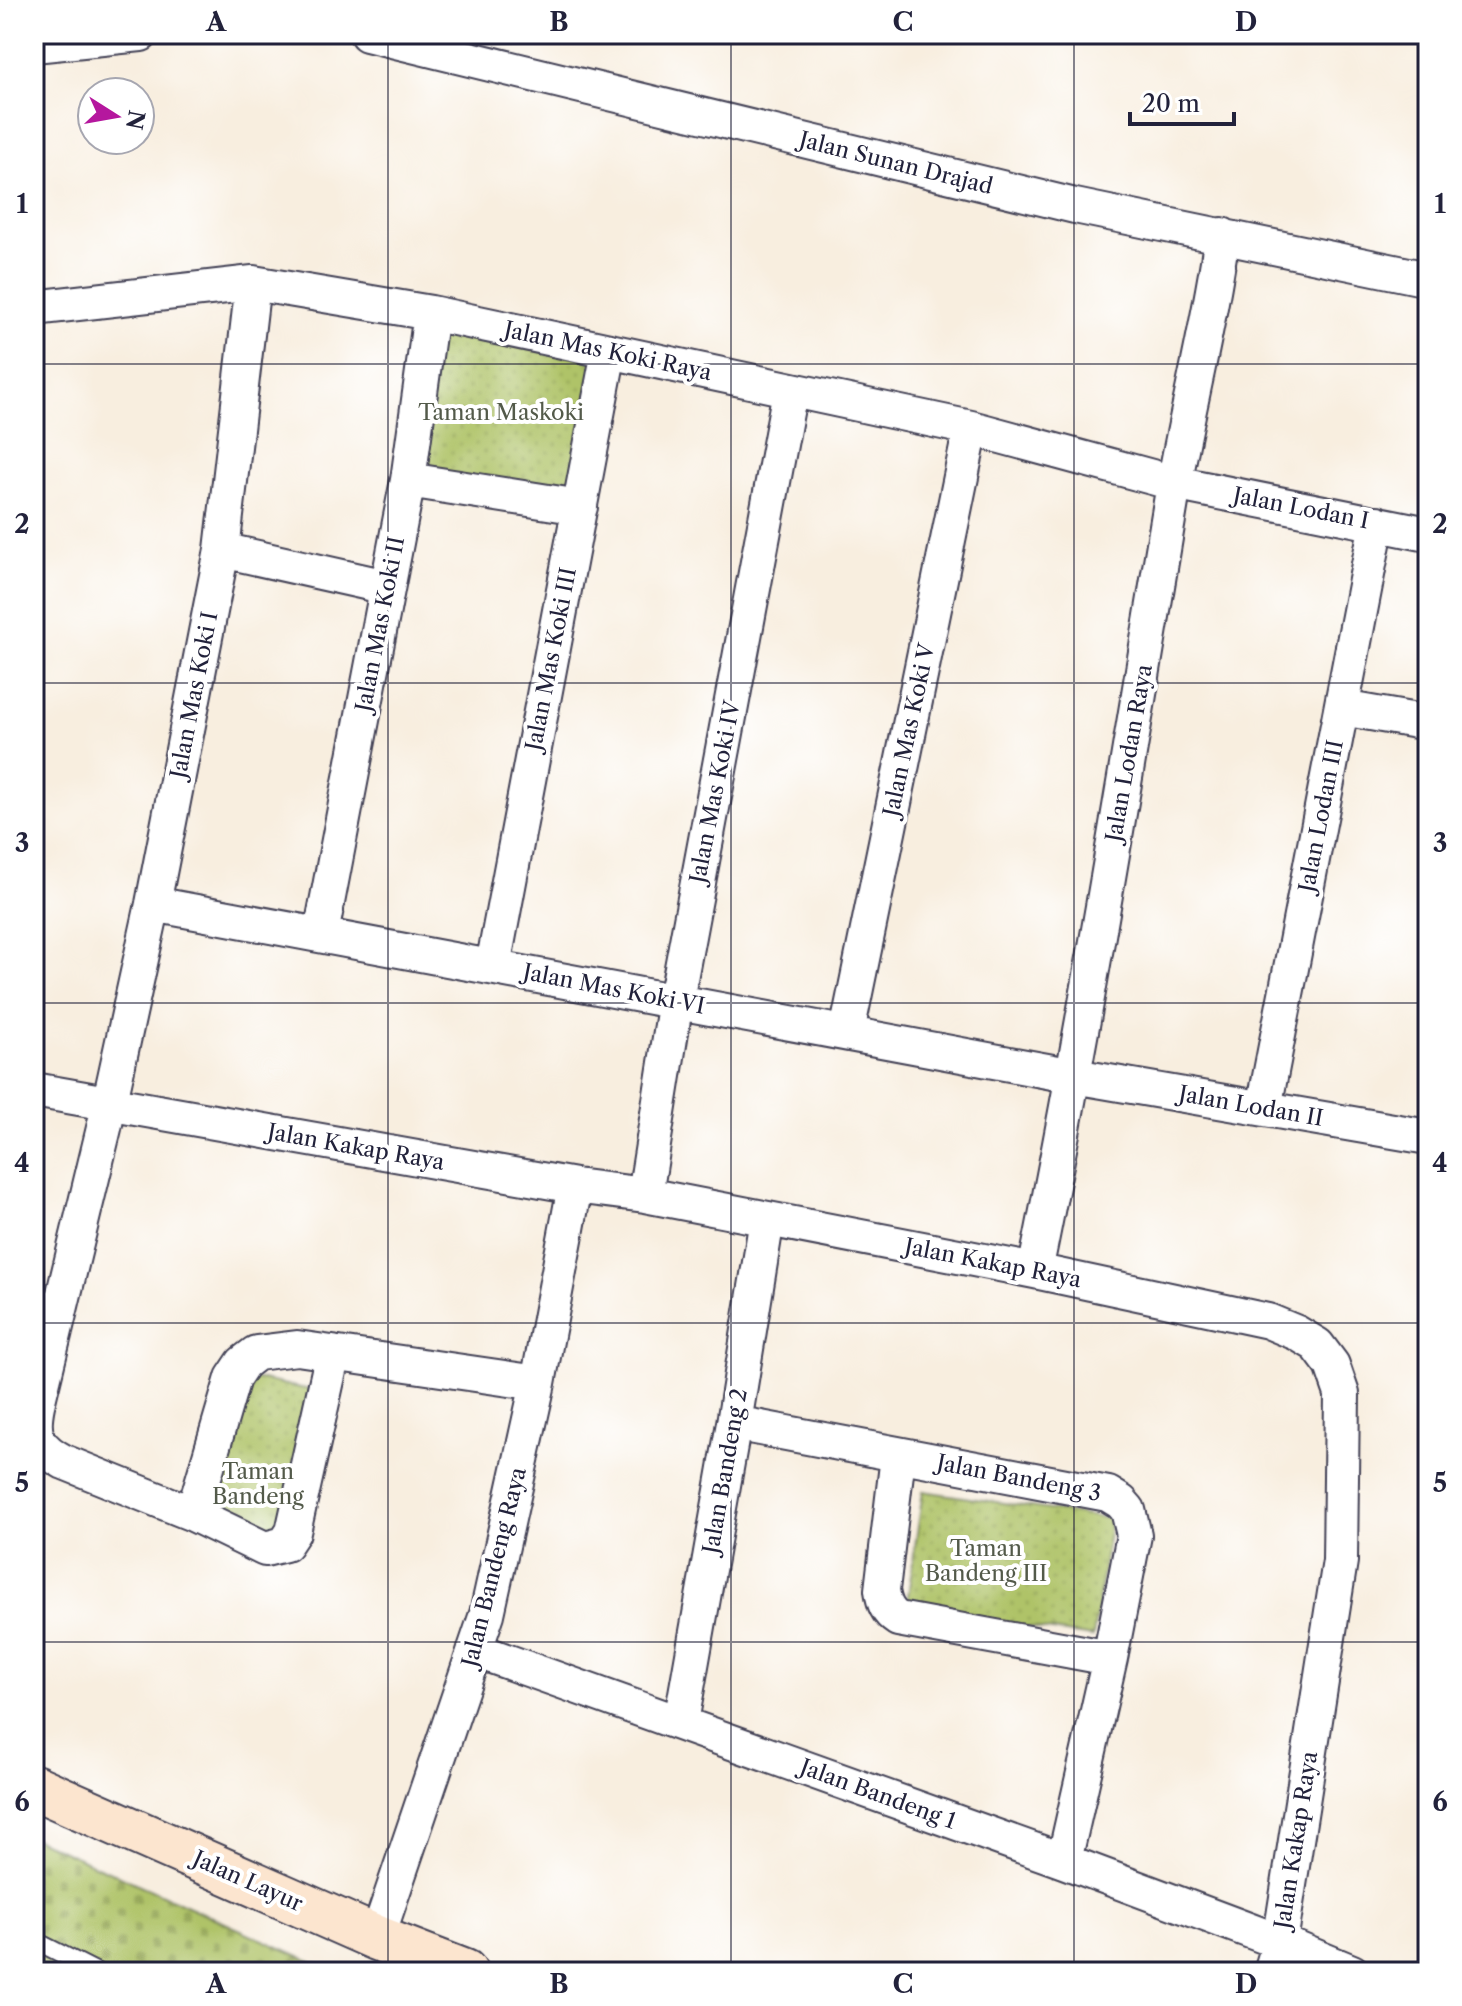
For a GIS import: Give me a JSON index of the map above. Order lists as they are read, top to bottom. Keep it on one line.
{"streets":{"street":["Jalan Sunan Drajad","Jalan Mas Koki Raya","Jalan Lodan I","Jalan Mas Koki II","Jalan Mas Koki III","Jalan Mas Koki I","Jalan Mas Koki V","Jalan Lodan Raya","Jalan Mas Koki IV","Jalan Lodan III","Jalan Mas Koki VI","Jalan Lodan II","Jalan Kakap Raya","Jalan Bandeng 2","Jalan Bandeng 3","Jalan Bandeng Raya","Jalan Bandeng 1","Jalan Layur"]},"crossings":[["Jalan Sunan Drajad","Jalan Lodan Raya"],["Jalan Mas Koki Raya","Jalan Lodan I"],["Jalan Mas Koki Raya","Jalan Mas Koki II"],["Jalan Mas Koki Raya","Jalan Mas Koki III"],["Jalan Mas Koki Raya","Jalan Mas Koki I"],["Jalan Mas Koki Raya","Jalan Mas Koki V"],["Jalan Mas Koki Raya","Jalan Lodan Raya"],["Jalan Mas Koki Raya","Jalan Mas Koki IV"],["Jalan Lodan I","Jalan Lodan Raya"],["Jalan Lodan I","Jalan Lodan III"],["Jalan Mas Koki II","Jalan Mas Koki VI"],["Jalan Mas Koki III","Jalan Mas Koki VI"],["Jalan Mas Koki I","Jalan Mas Koki VI"],["Jalan Mas Koki I","Jalan Kakap Raya"],["Jalan Mas Koki V","Jalan Mas Koki VI"],["Jalan Lodan Raya","Jalan Mas Koki VI"],["Jalan Lodan Raya","Jalan Lodan II"],["Jalan Lodan Raya","Jalan Kakap Raya"],["Jalan Mas Koki IV","Jalan Mas Koki VI"],["Jalan Mas Koki IV","Jalan Kakap Raya"],["Jalan Lodan III","Jalan Lodan II"],["Jalan Mas Koki VI","Jalan Lodan II"],["Jalan Kakap Raya","Jalan Bandeng 2"],["Jalan Kakap Raya","Jalan Bandeng Raya"],["Jalan Kakap Raya","Jalan Bandeng 1"],["Jalan Bandeng 2","Jalan Bandeng 3"],["Jalan Bandeng 2","Jalan Bandeng 1"],["Jalan Bandeng 3","Jalan Bandeng 1"],["Jalan Bandeng Raya","Jalan Bandeng 1"],["Jalan Bandeng Raya","Jalan Layur"]],"parks":["Taman Maskoki","Taman Bandeng","Taman Bandeng III"],"scale_bar":"20 m","north":"right","grid":{"columns":["A","B","C","D"],"rows":["1","2","3","4","5","6"]}}
